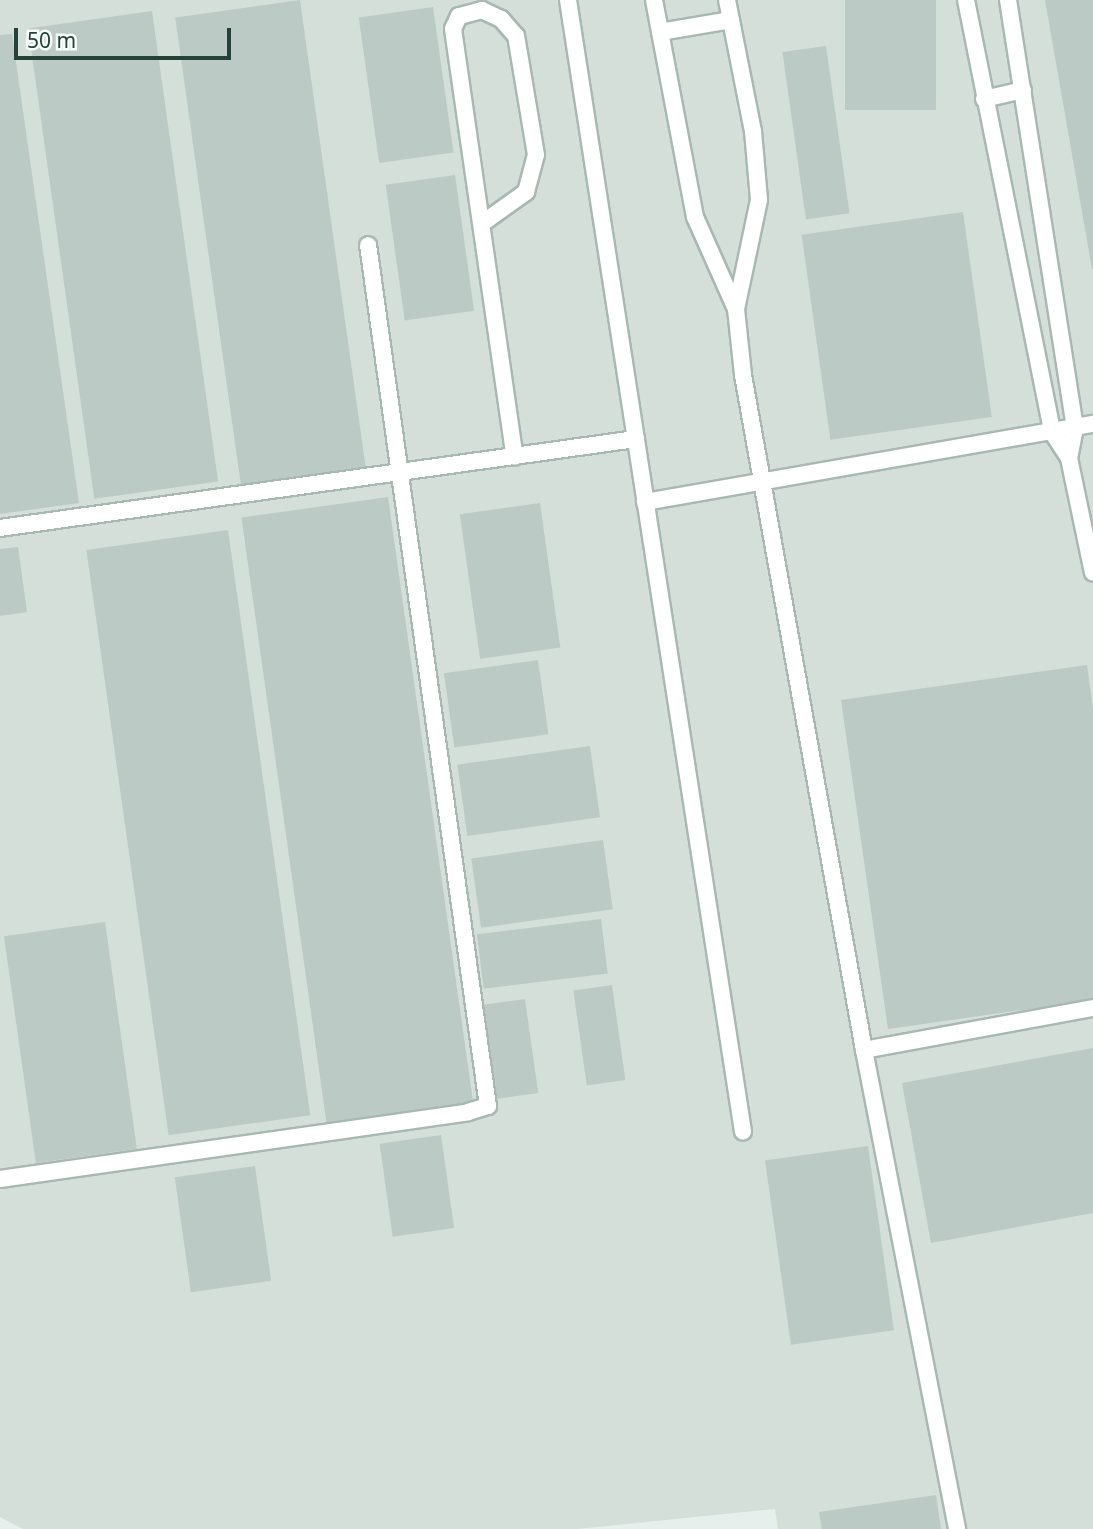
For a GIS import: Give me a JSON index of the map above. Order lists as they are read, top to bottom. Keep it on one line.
{"scale_bar":"50 m"}
